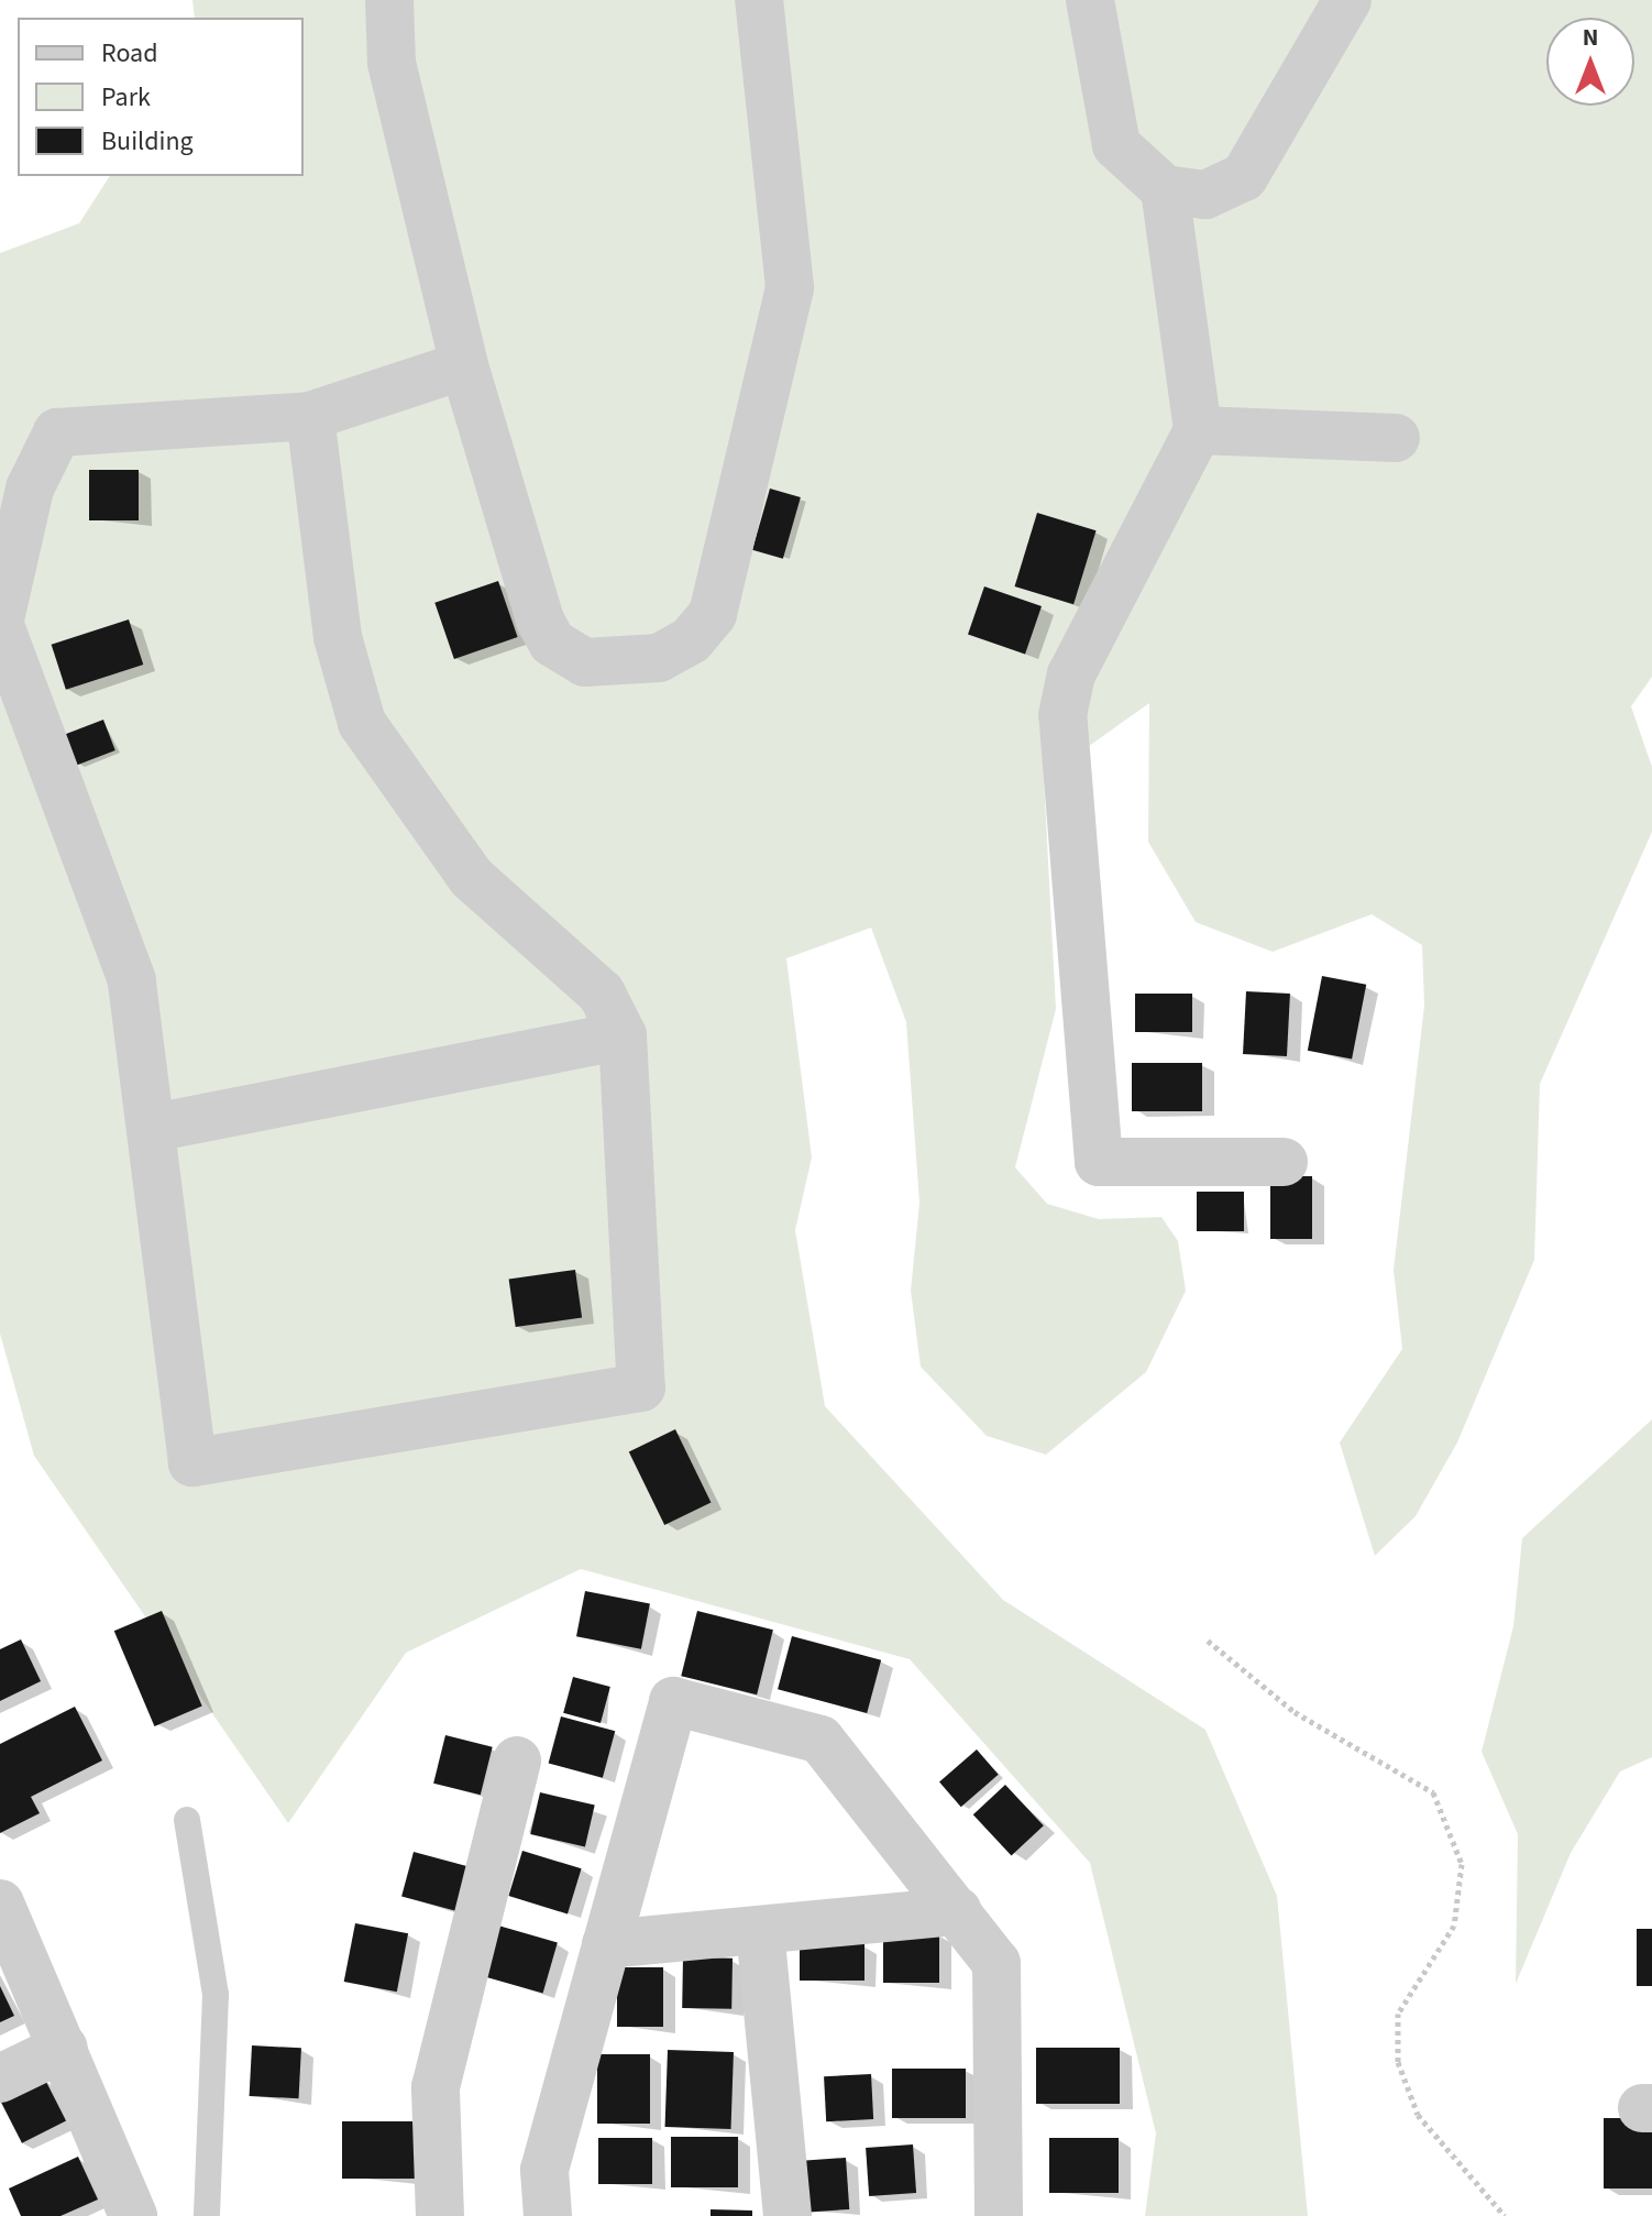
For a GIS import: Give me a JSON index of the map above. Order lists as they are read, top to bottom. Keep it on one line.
{"legend":["Road","Park","Building"],"north":"top"}
